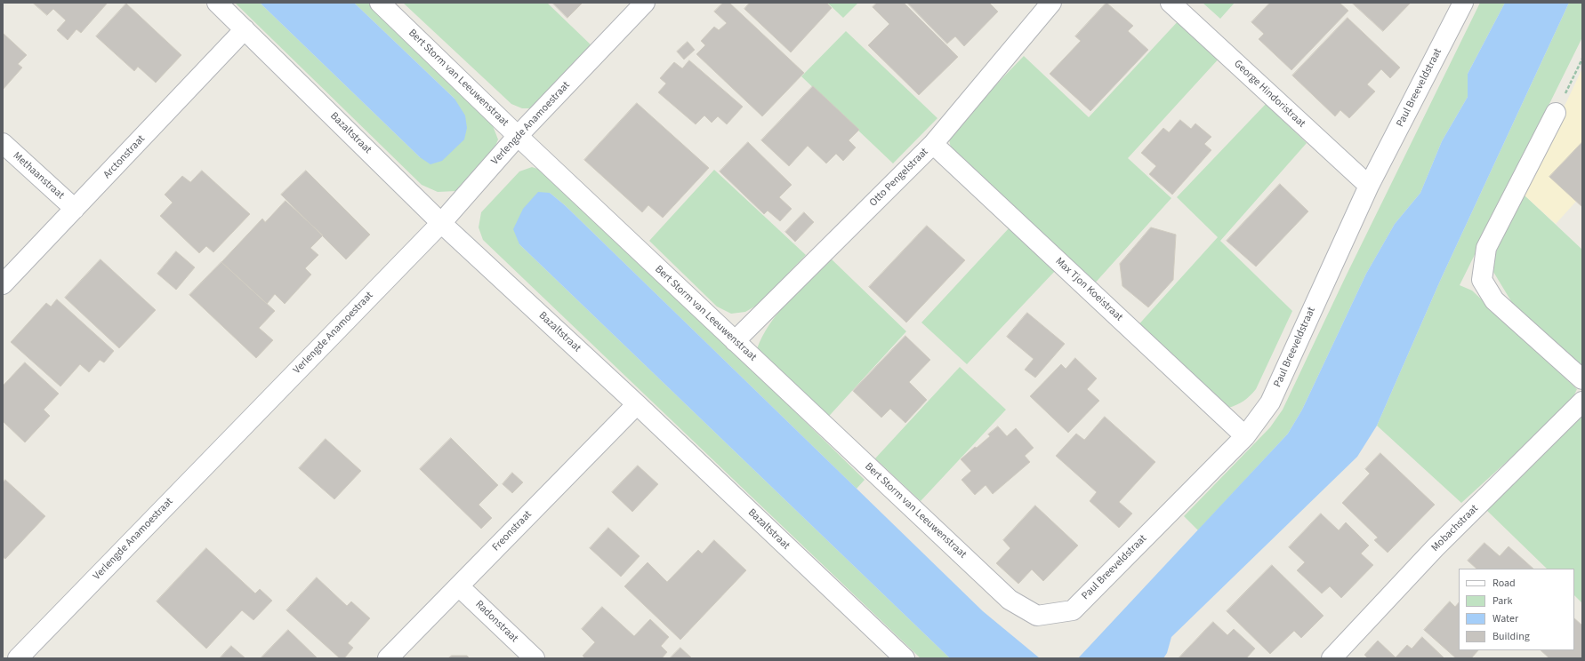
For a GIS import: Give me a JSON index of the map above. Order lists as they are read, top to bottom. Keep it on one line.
{"streets":{"street":["Bert Storm van Leeuwenstraat","Paul Breeveldstraat","George Hindoristraat","Verlengde Anamoestraat","Bazaltstraat","Arctonstraat","Methaanstraat","Otto Pengelstraat","Max Tjon Koeistraat","Mobachstraat","Freonstraat","Radonstraat"]},"crossings":[["Bert Storm van Leeuwenstraat","Paul Breeveldstraat"],["Bert Storm van Leeuwenstraat","Verlengde Anamoestraat"],["Bert Storm van Leeuwenstraat","Otto Pengelstraat"],["Paul Breeveldstraat","George Hindoristraat"],["Paul Breeveldstraat","Max Tjon Koeistraat"],["Verlengde Anamoestraat","Bazaltstraat"],["Bazaltstraat","Arctonstraat"],["Bazaltstraat","Freonstraat"],["Arctonstraat","Methaanstraat"],["Otto Pengelstraat","Max Tjon Koeistraat"],["Freonstraat","Radonstraat"]],"legend":["Road","Park","Water","Building"]}
